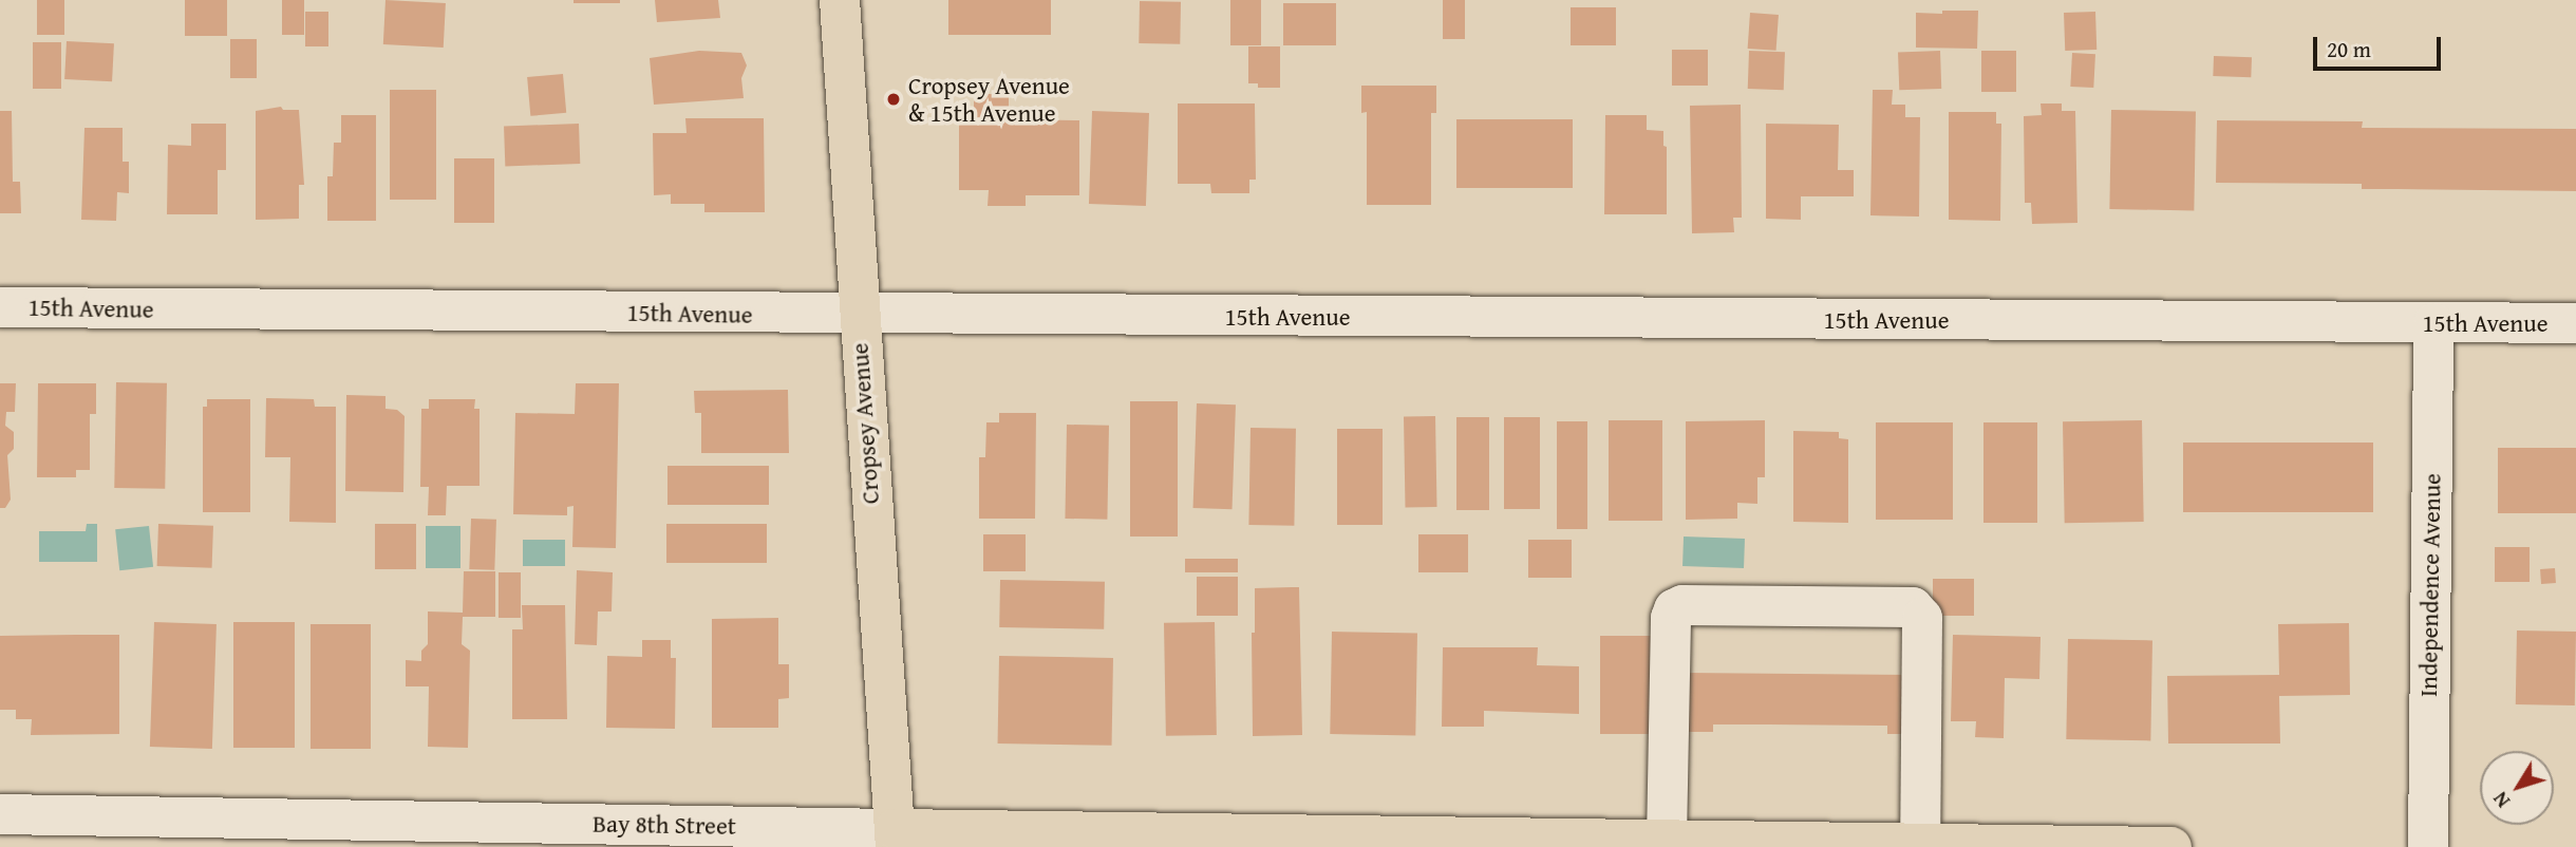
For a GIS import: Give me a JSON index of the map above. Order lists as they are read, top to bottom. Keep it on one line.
{"streets":{"main road":["Cropsey Avenue","Bay 8th Street"],"street":["15th Avenue","Independence Avenue"]},"crossings":[["15th Avenue","Cropsey Avenue"],["15th Avenue","Independence Avenue"],["Cropsey Avenue","Bay 8th Street"]],"places":["Cropsey Avenue & 15th Avenue"],"scale_bar":"20 m","north":"bottom left"}
